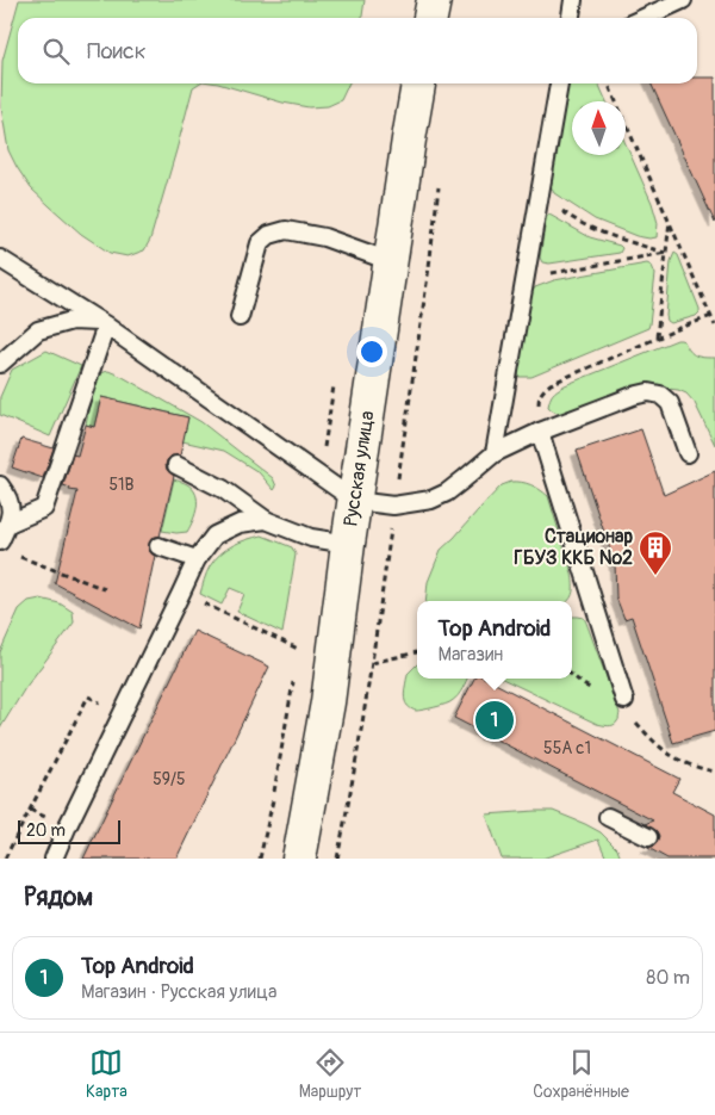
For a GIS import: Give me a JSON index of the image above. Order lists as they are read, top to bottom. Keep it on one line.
{"streets":{"street":["Русская улица"]},"places":{"building":["Стационар ГБУЗ ККБ №2"]},"house_numbers":["51В","55А с1","59/5"],"scale_bar":"20 m","north":"top","page":{"search":"Поиск","popup":["Top Android","Магазин"],"pins":"1","scale":"20 m","heading":"Рядом","list":[{"mark":"1","name":"Top Android","note":"Магазин · Русская улица","value":"80 m"}],"nav":["Карта","Маршрут","Сохранённые"]}}
